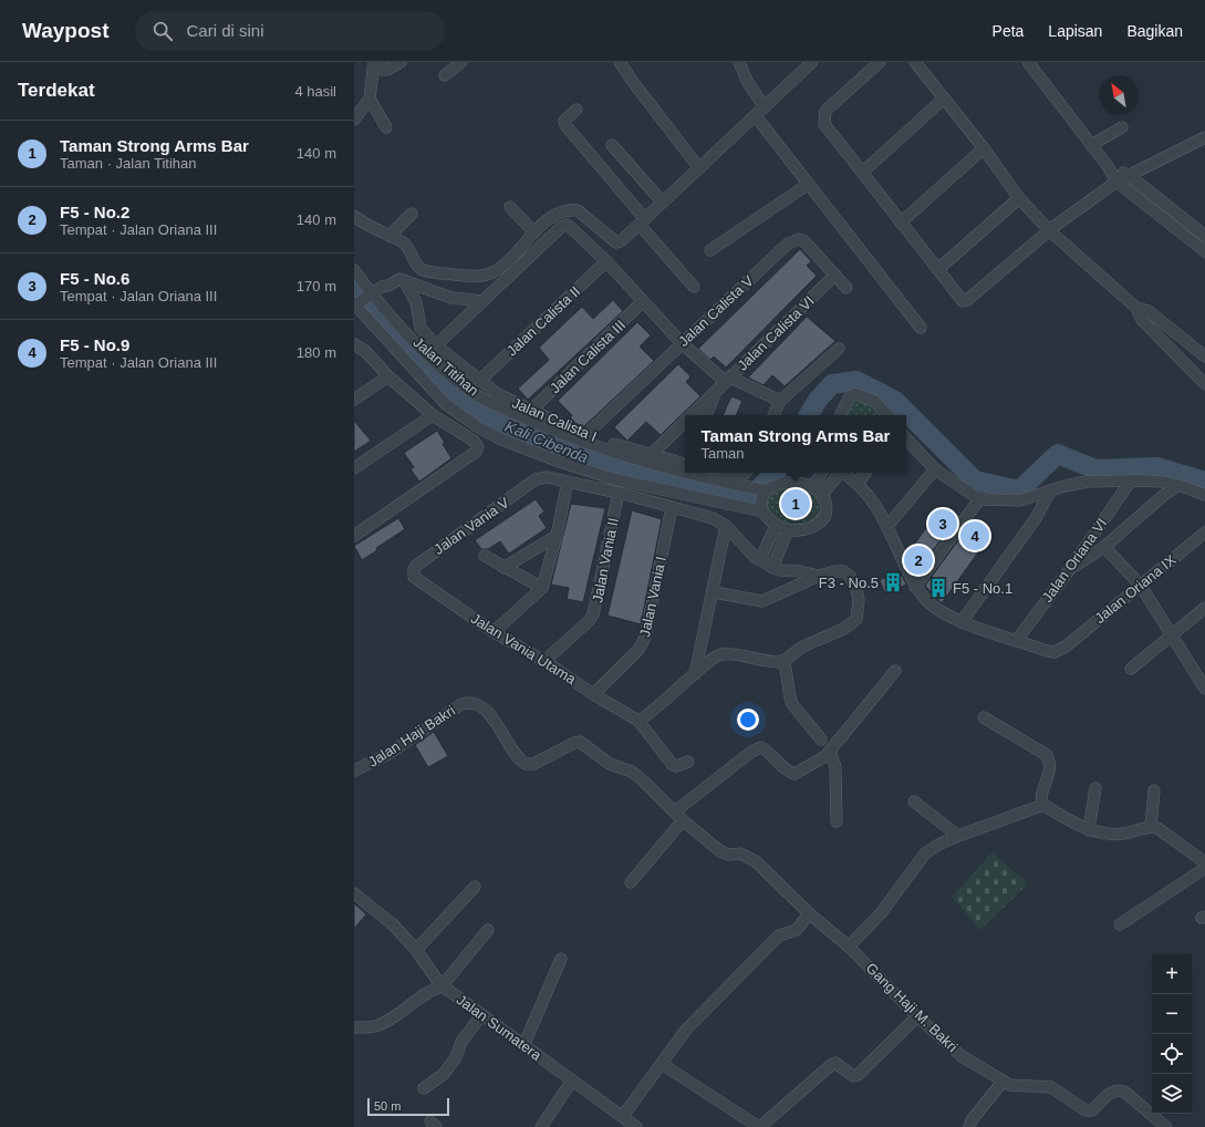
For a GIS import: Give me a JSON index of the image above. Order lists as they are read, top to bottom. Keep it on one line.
{"streets":{"street":["Jalan Calista V","Jalan Calista II","Jalan Calista VI","Jalan Calista III","Jalan Titihan","Jalan Calista I","Jalan Vania V","Jalan Vania II","Jalan Oriana VI","Jalan Oriana IX","Jalan Vania I","Jalan Vania Utama","Jalan Haji Bakri","Gang Haji M. Bakri","Jalan Sumatera"]},"crossings":[["Jalan Calista V","Jalan Calista VI"],["Jalan Calista V","Jalan Calista I"],["Jalan Calista II","Jalan Calista I"],["Jalan Calista VI","Jalan Calista I"],["Jalan Calista III","Jalan Calista I"],["Jalan Vania V","Jalan Vania Utama"],["Jalan Vania II","Jalan Vania Utama"],["Jalan Oriana VI","Jalan Oriana IX"],["Jalan Vania I","Jalan Vania Utama"],["Jalan Haji Bakri","Gang Haji M. Bakri"]],"water":["Kali Cibenda"],"places":{"building":["F3 - No.5","F5 - No.1"]},"scale_bar":"50 m","north":"top left","page":{"header":"Waypost","search":"Cari di sini","nav":["Peta","Lapisan","Bagikan"],"heading":["Terdekat","4 hasil"],"list":[{"mark":"1","name":"Taman Strong Arms Bar","note":"Taman · Jalan Titihan","value":"140 m"},{"mark":"2","name":"F5 - No.2","note":"Tempat · Jalan Oriana III","value":"140 m"},{"mark":"3","name":"F5 - No.6","note":"Tempat · Jalan Oriana III","value":"170 m"},{"mark":"4","name":"F5 - No.9","note":"Tempat · Jalan Oriana III","value":"180 m"}],"popup":["Taman Strong Arms Bar","Taman"],"pins":["1","3","4","2"],"map_buttons":["+","−"],"scale":"50 m"}}
